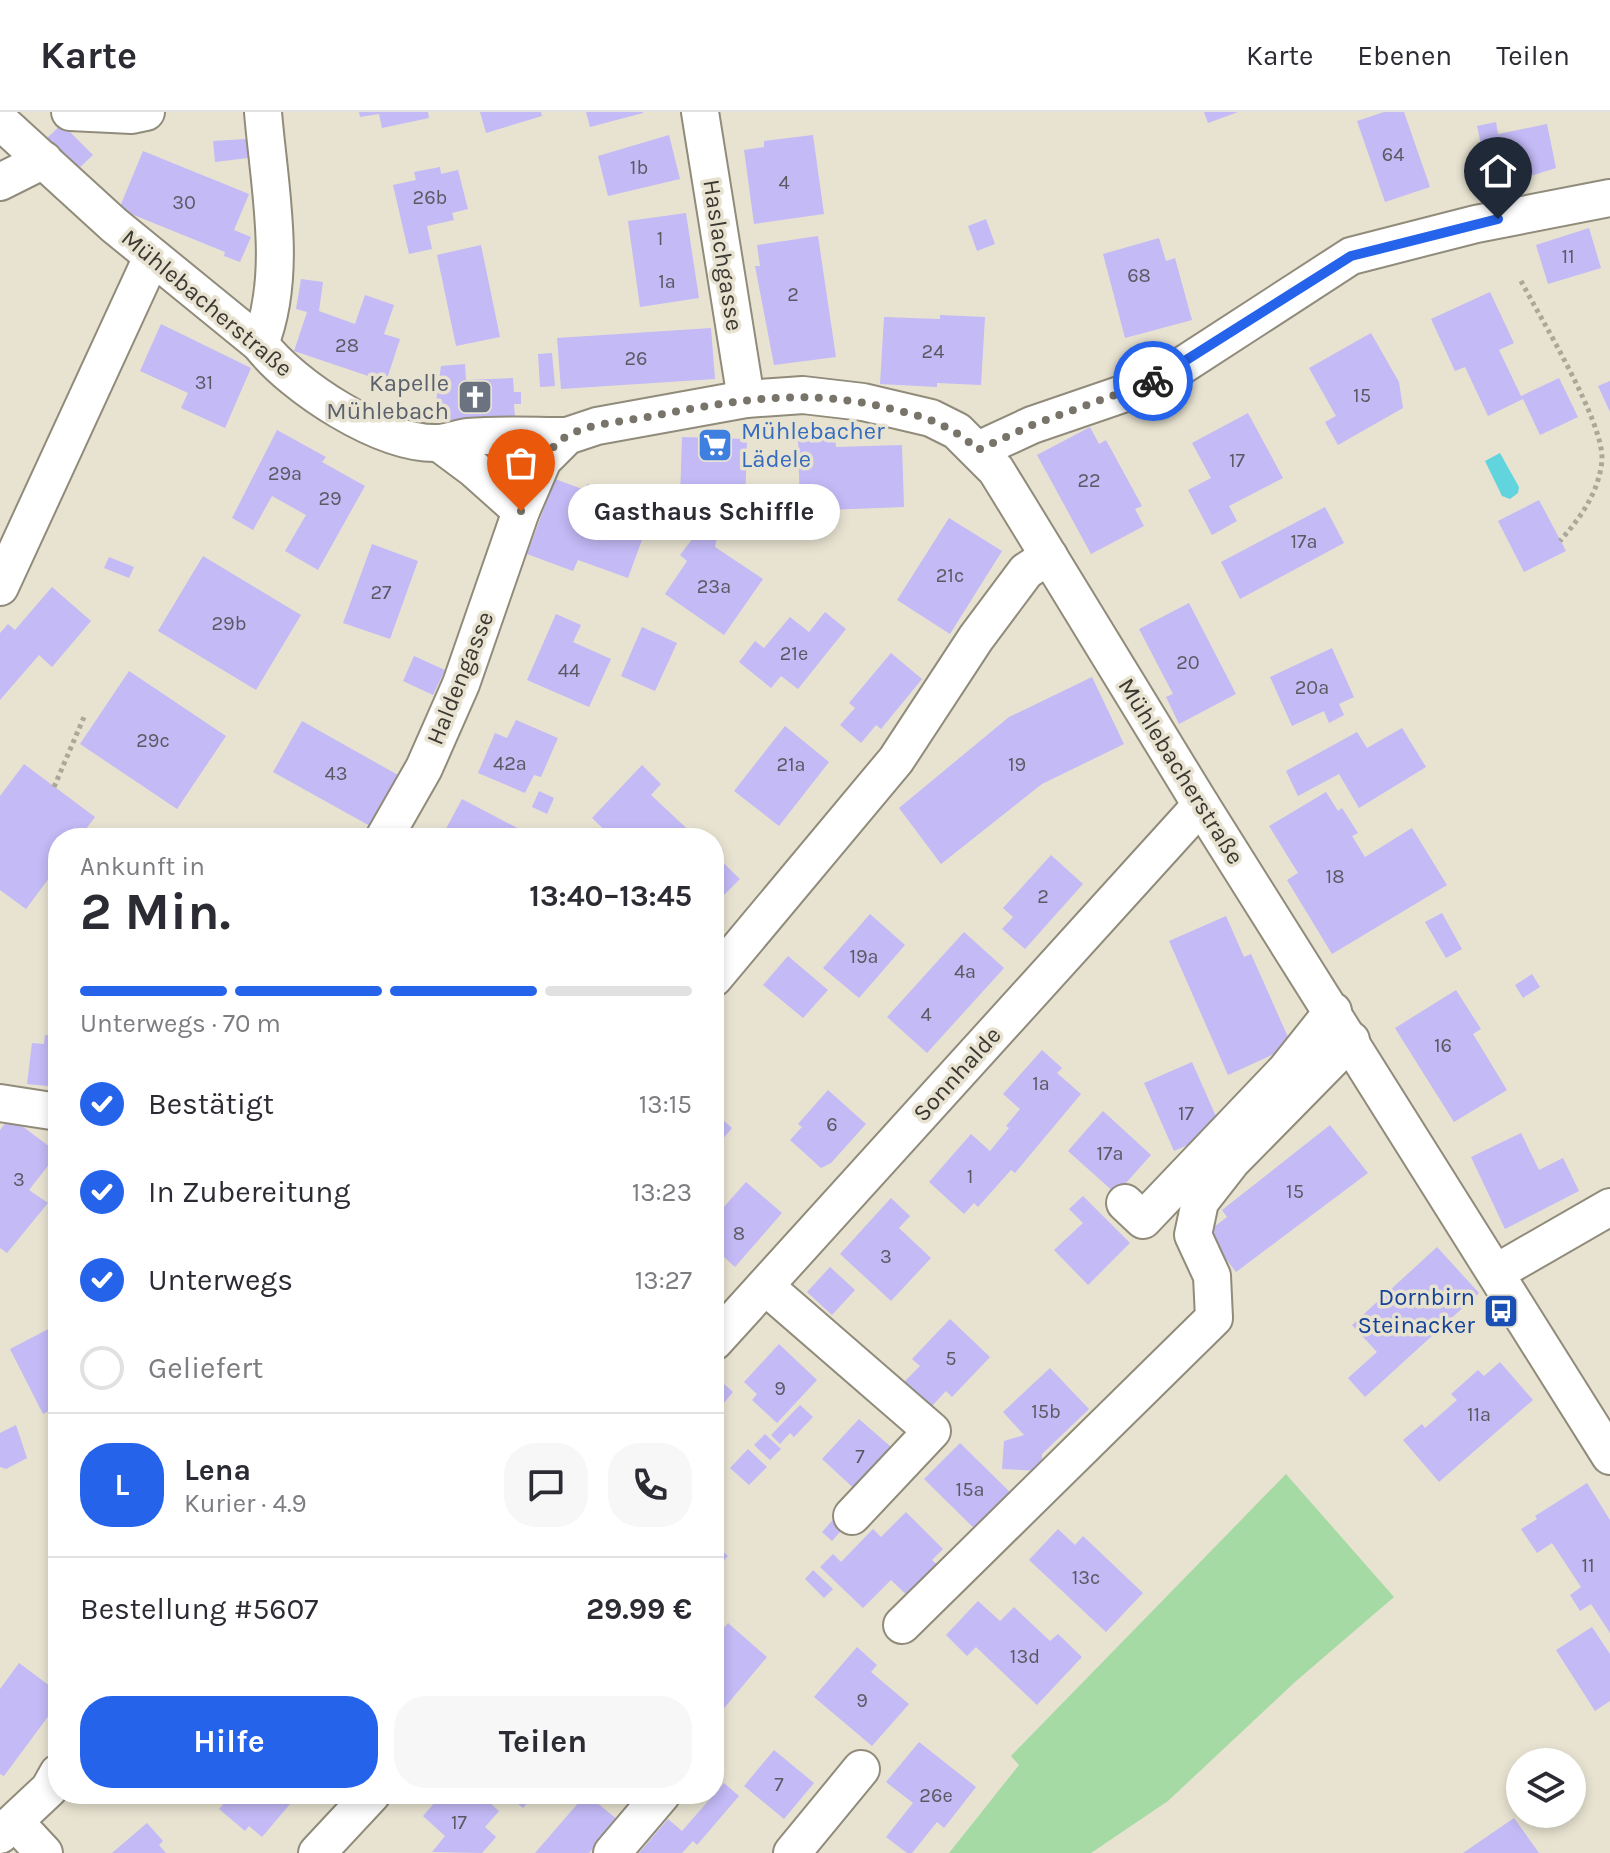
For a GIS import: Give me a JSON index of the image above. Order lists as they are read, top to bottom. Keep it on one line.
{"streets":{"street":["Haslachgasse","Mühlebacherstraße","Haldengasse","Sonnhalde"]},"crossings":[["Haslachgasse","Mühlebacherstraße"],["Mühlebacherstraße","Haldengasse"],["Mühlebacherstraße","Sonnhalde"]],"places":{"church":["Kapelle Mühlebach"],"supermarket":["Mühlebacher Lädele"],"other":["Gasthaus Schiffle"],"bus stop":["Dornbirn Steinacker"]},"house_numbers":["64","1b","4","26b","30","1","11","68","1a","2","28","24","26","31","15","17","29a","22","29","17a","21c","23a","27","29b","21e","20","44","20a","29c","42a","21a","19","43","18","2","19a","4a","4","16","1a","17","6","17a","1","3","15","8","3","5","9","15b","11a","7","15a","11","13c","13d","9","7","26e","17"],"page":{"header":"Karte","nav":["Karte","Ebenen","Teilen"],"bubble":"Gasthaus Schiffle","heading":["2 Min.","Ankunft in","13:40–13:45"],"panel":["Lena","Kurier · 4.9","Bestellung #5607","29.99 €"],"bar":"Unterwegs · 70 m","list":[["Bestätigt","13:15"],["In Zubereitung","13:23"],["Unterwegs","13:27"],"Geliefert"],"round":"L","buttons":["Hilfe","Teilen"]}}
